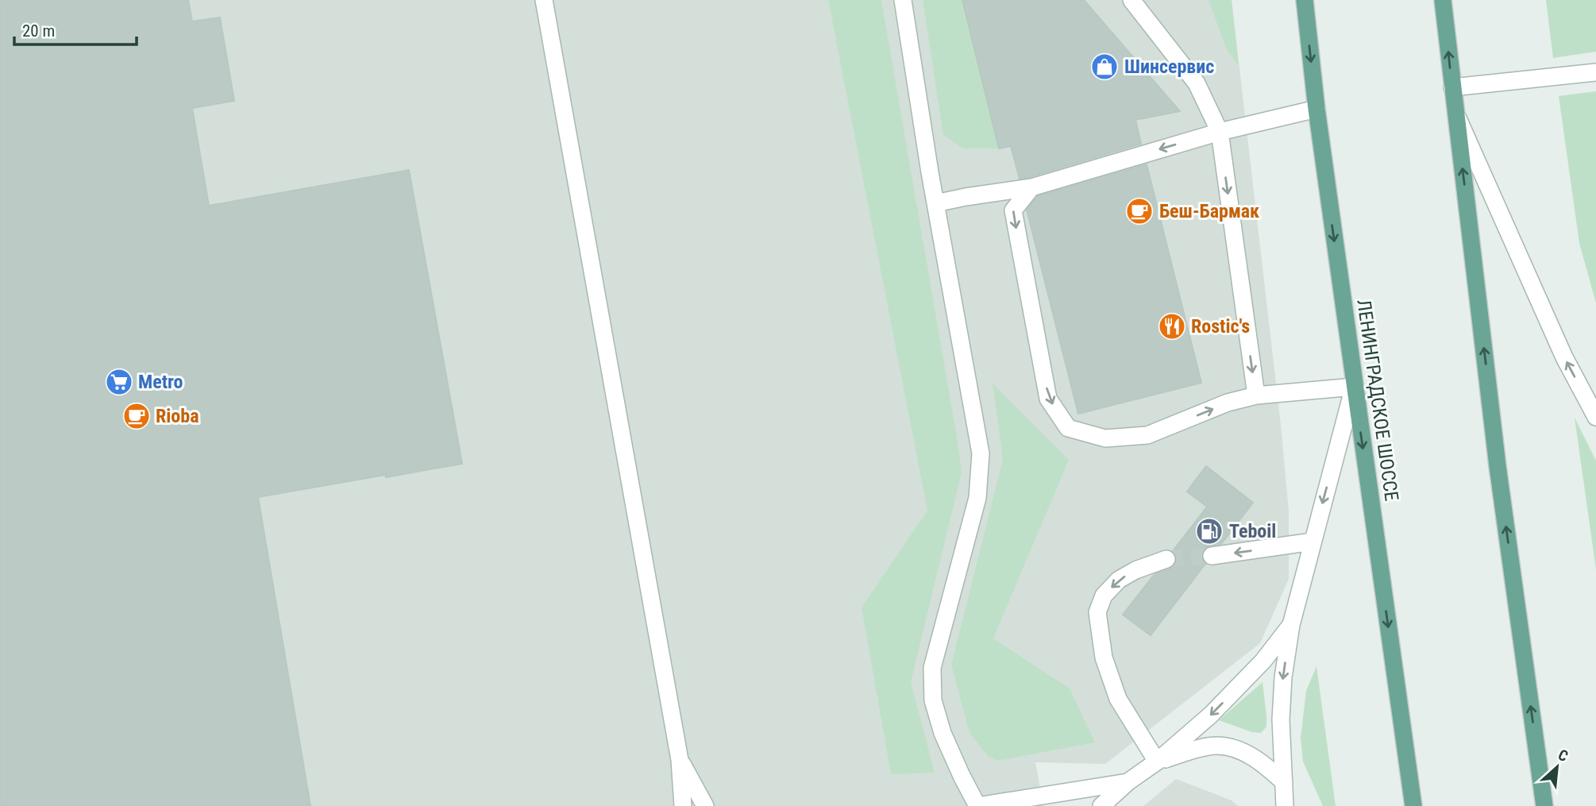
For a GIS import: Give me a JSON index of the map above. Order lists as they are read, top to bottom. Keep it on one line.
{"streets":{"main road":["ЛЕНИНГРАДСКОЕ ШОССЕ"]},"places":{"shop":["Шинсервис"],"cafe":["Беш-Бармак","Rioba"],"restaurant":["Rostic's"],"supermarket":["Metro"],"fuel station":["Teboil"]},"scale_bar":"20 m","north":"top right"}
